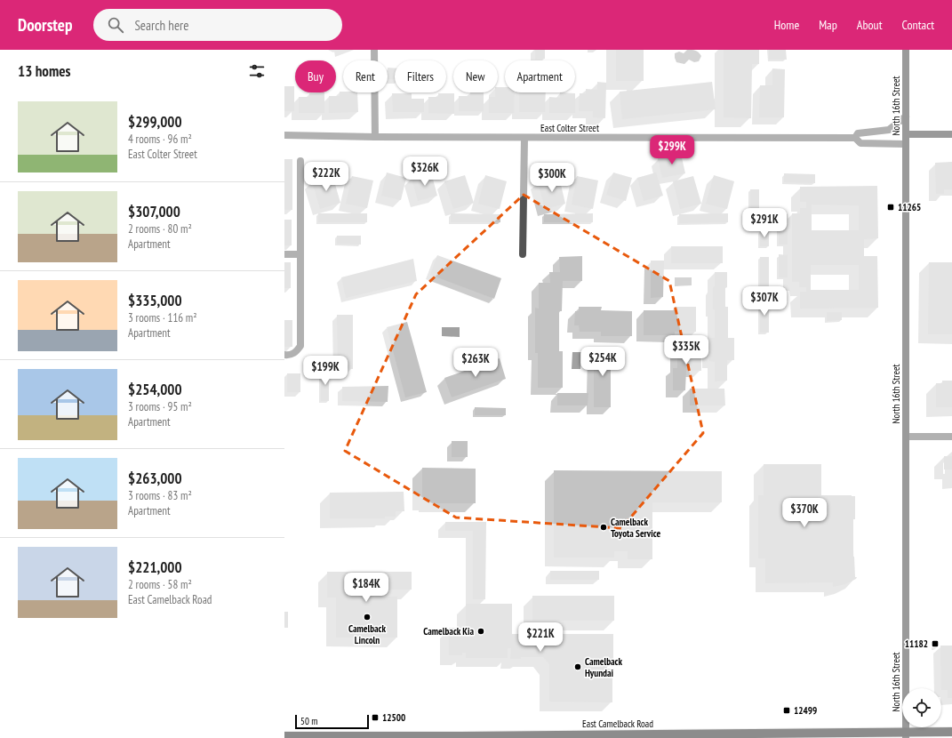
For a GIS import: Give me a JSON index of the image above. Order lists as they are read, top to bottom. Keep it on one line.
{"streets":{"main road":["North 16th Street","East Camelback Road"],"street":["East Colter Street"]},"crossings":[["North 16th Street","East Colter Street"],["North 16th Street","East Camelback Road"]],"places":{"transit":["11265","11182","12499","12500"],"other":["Camelback Toyota Service","Camelback Lincoln","Camelback Kia","Camelback Hyundai"]},"scale_bar":"50 m","page":{"header":"Doorstep","search":"Search here","nav":["Home","Map","About","Contact"],"heading":"13 homes","chip":["Buy","Rent","Filters","New","Apartment"],"list":[{"name":"$299,000","note":"4 rooms · 96 m² · East Colter Street"},{"name":"$307,000","note":"2 rooms · 80 m² · Apartment"},{"name":"$335,000","note":"3 rooms · 116 m² · Apartment"},{"name":"$254,000","note":"3 rooms · 95 m² · Apartment"},{"name":"$263,000","note":"3 rooms · 83 m² · Apartment"},{"name":"$221,000","note":"2 rooms · 58 m² · East Camelback Road"}],"price":["$299K","$326K","$222K","$300K","$291K","$307K","$335K","$254K","$263K","$199K","$370K","$184K","$221K"],"scale":"50 m"}}
